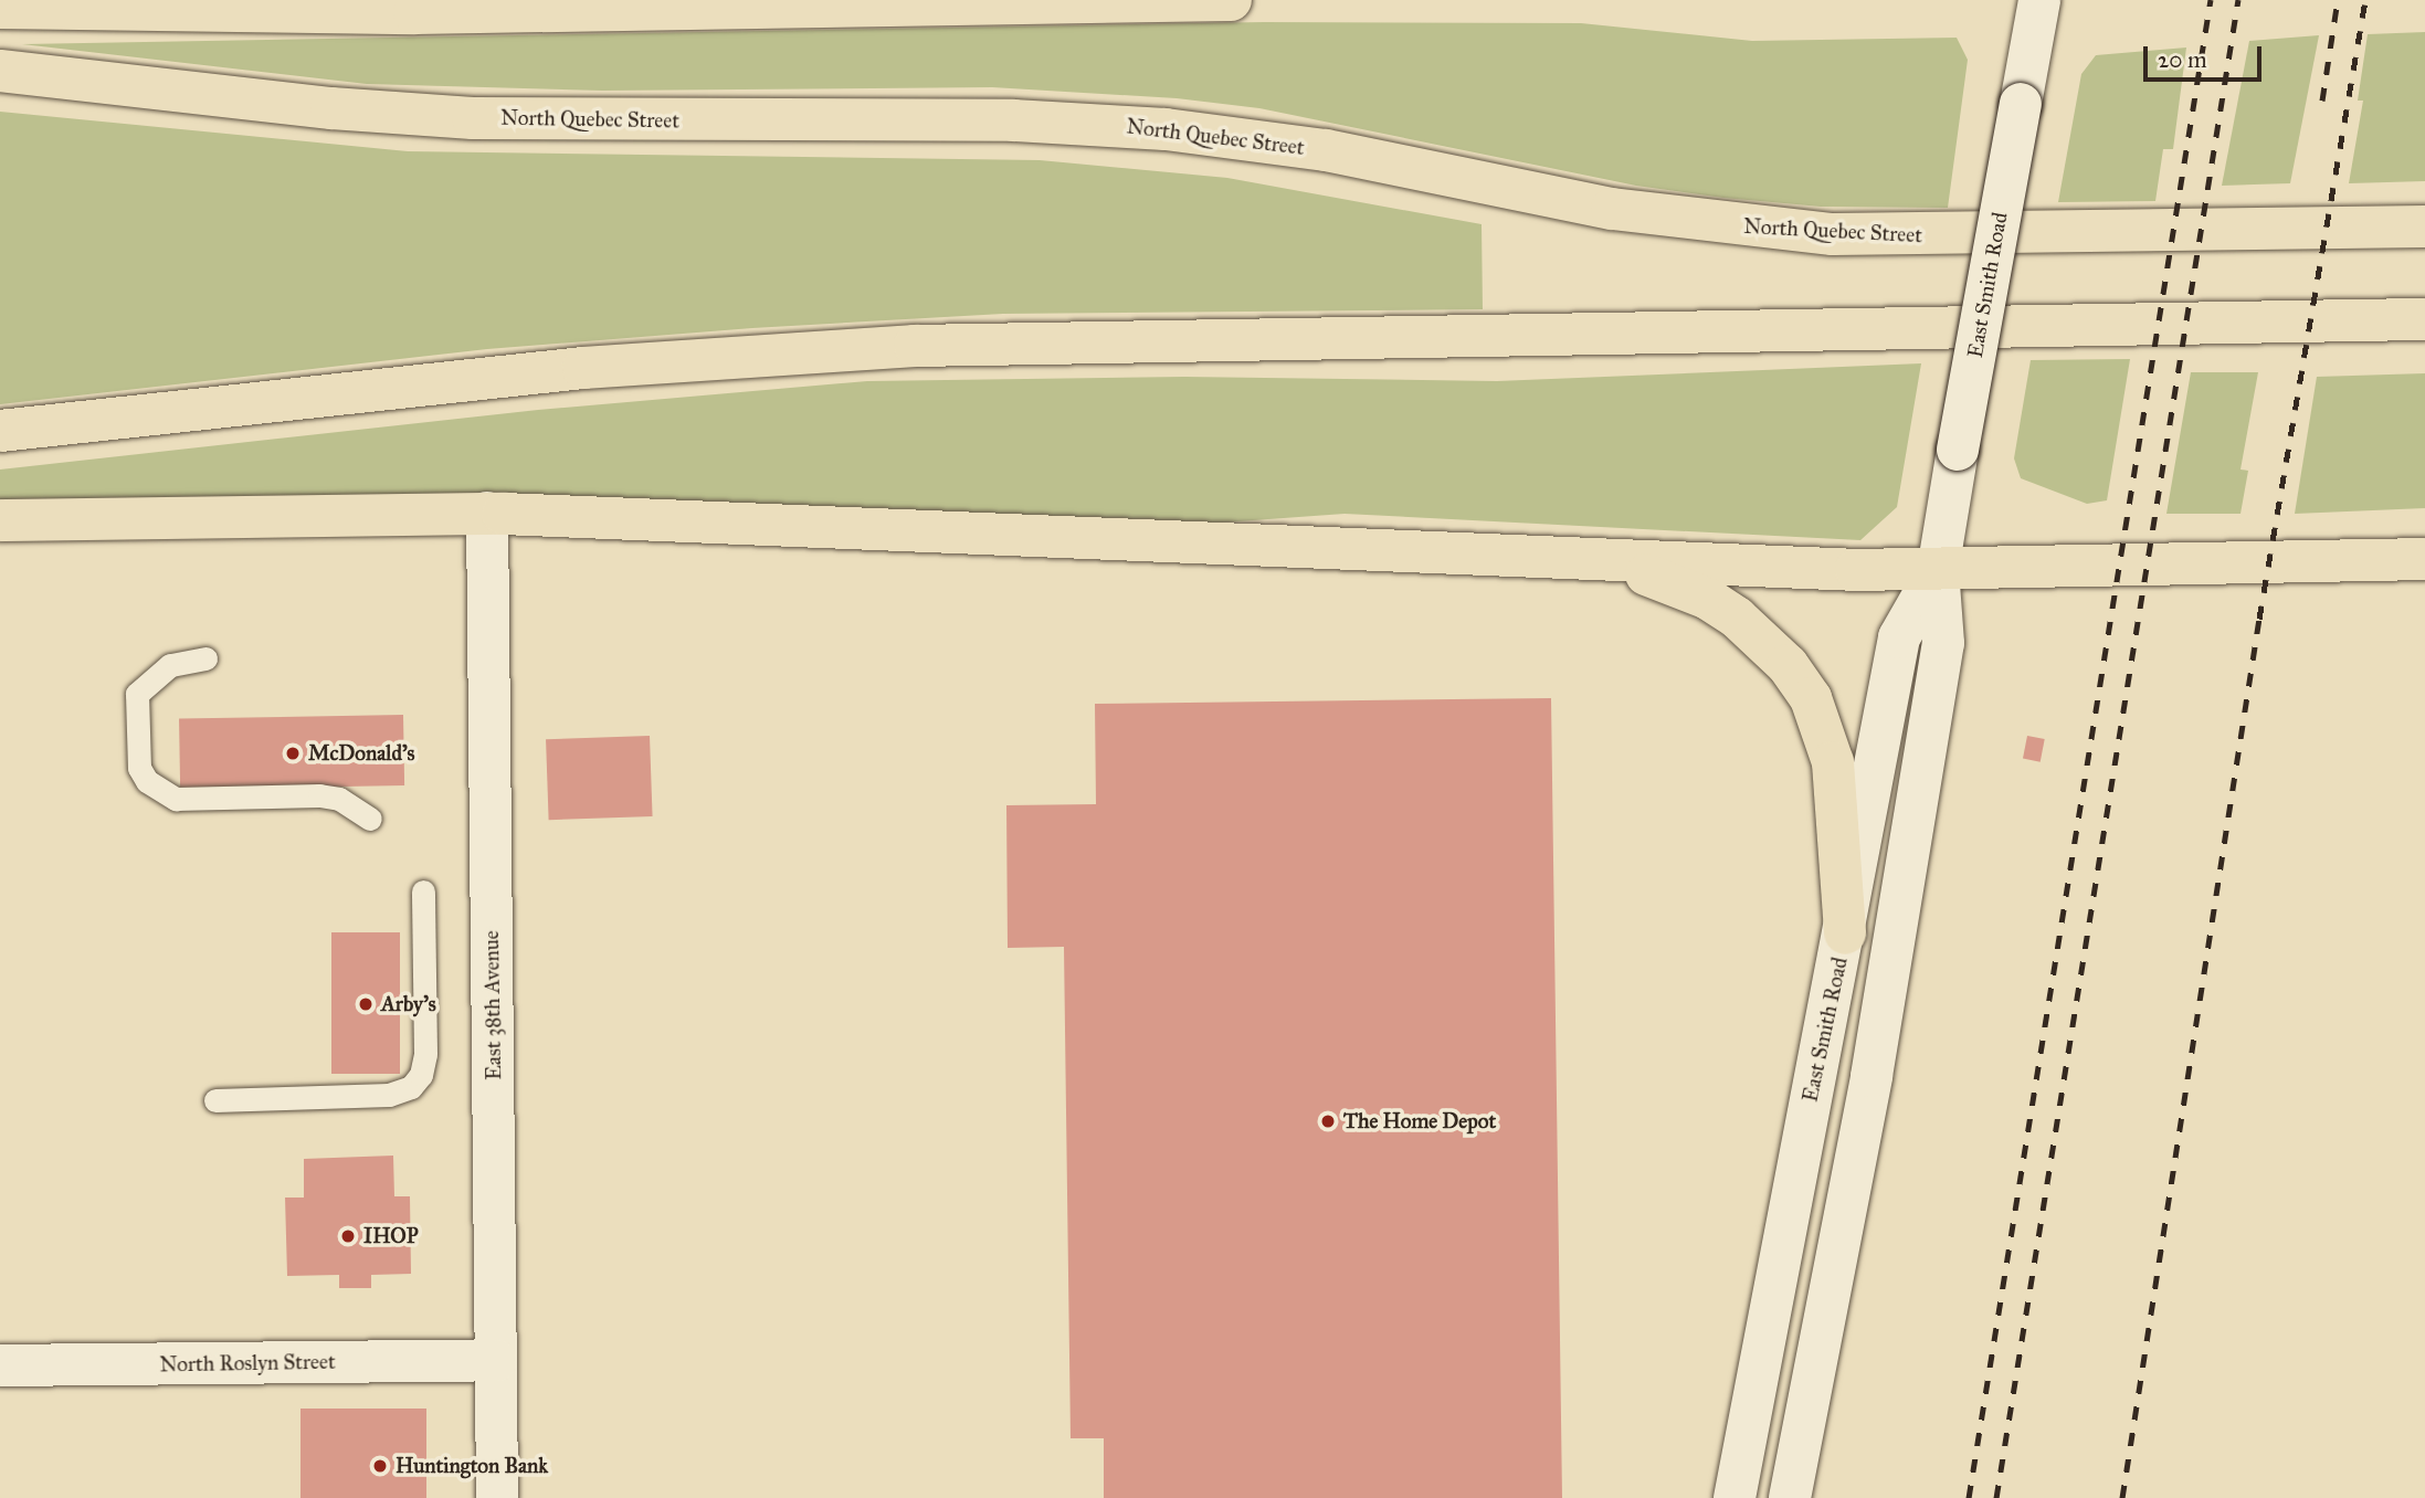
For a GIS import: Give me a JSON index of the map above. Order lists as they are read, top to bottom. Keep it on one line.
{"streets":{"main road":["North Quebec Street"],"street":["East Smith Road","East 38th Avenue","North Roslyn Street"]},"crossings":[["East 38th Avenue","North Roslyn Street"]],"places":["McDonald's","Arby's","The Home Depot","IHOP","Huntington Bank"],"scale_bar":"20 m"}
